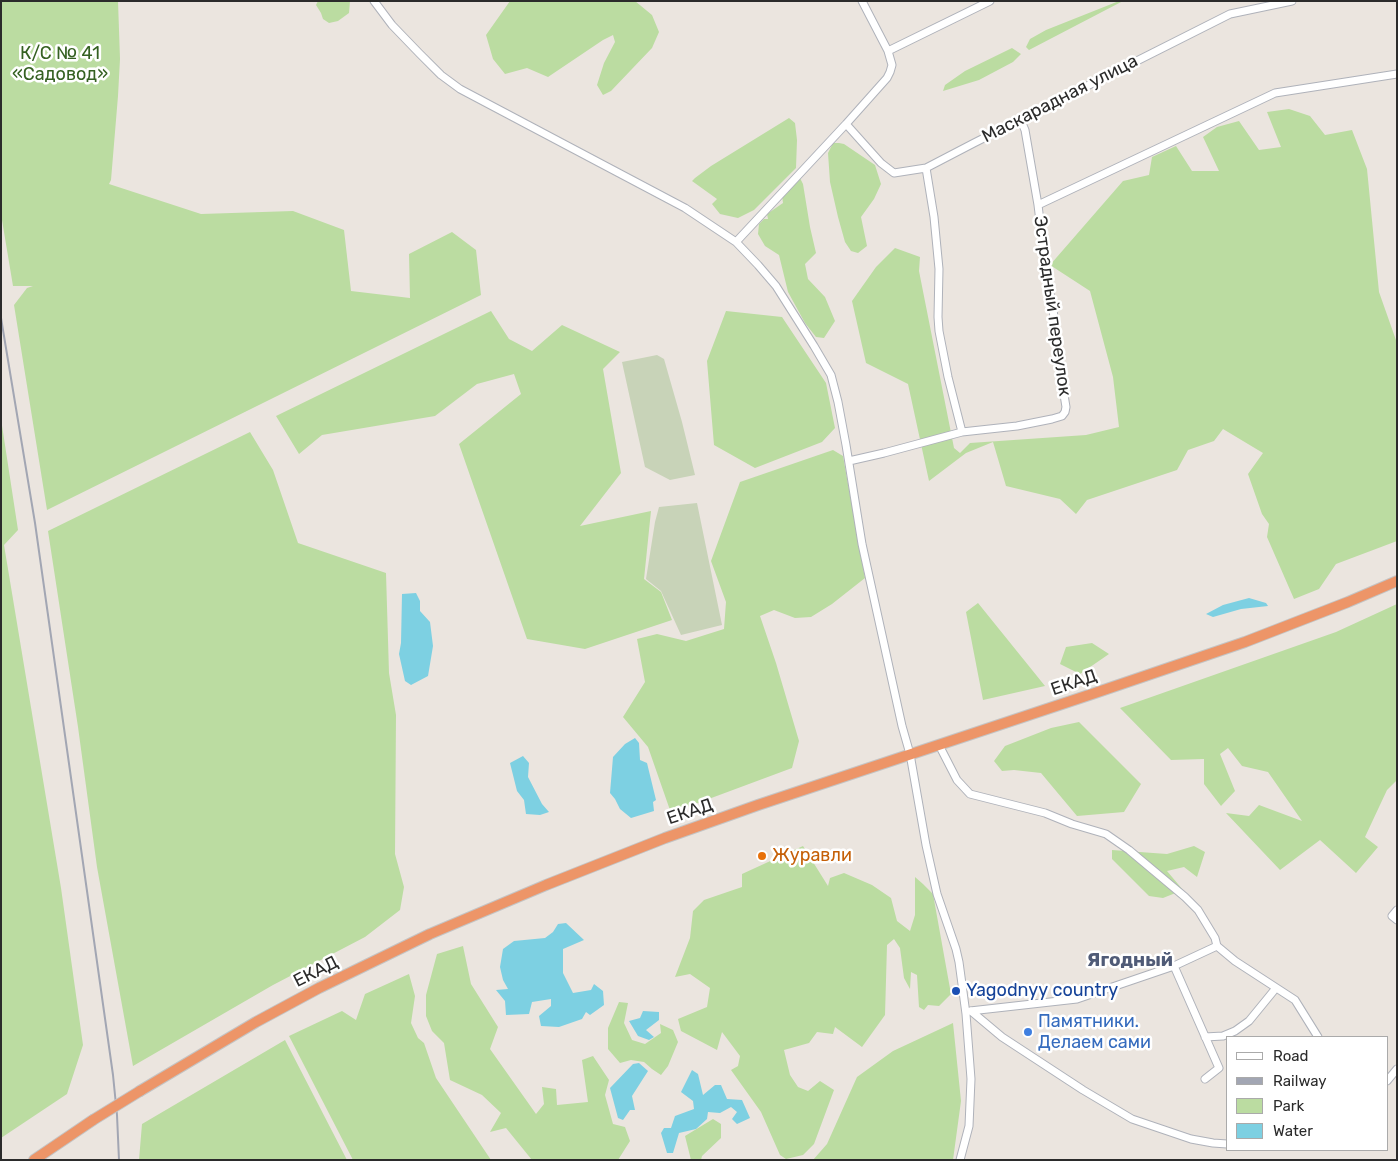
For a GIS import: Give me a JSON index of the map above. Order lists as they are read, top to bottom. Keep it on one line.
{"streets":{"highway":["ЕКАД"],"street":["Маскарадная улица","Эстрадный переулок"]},"crossings":[["Маскарадная улица","Эстрадный переулок"]],"districts":["Ягодный"],"parks":["К/С № 41 «Садовод»"],"places":["Журавли","Yagodnyy country","Памятники. Делаем сами"],"legend":["Road","Railway","Park","Water"]}
